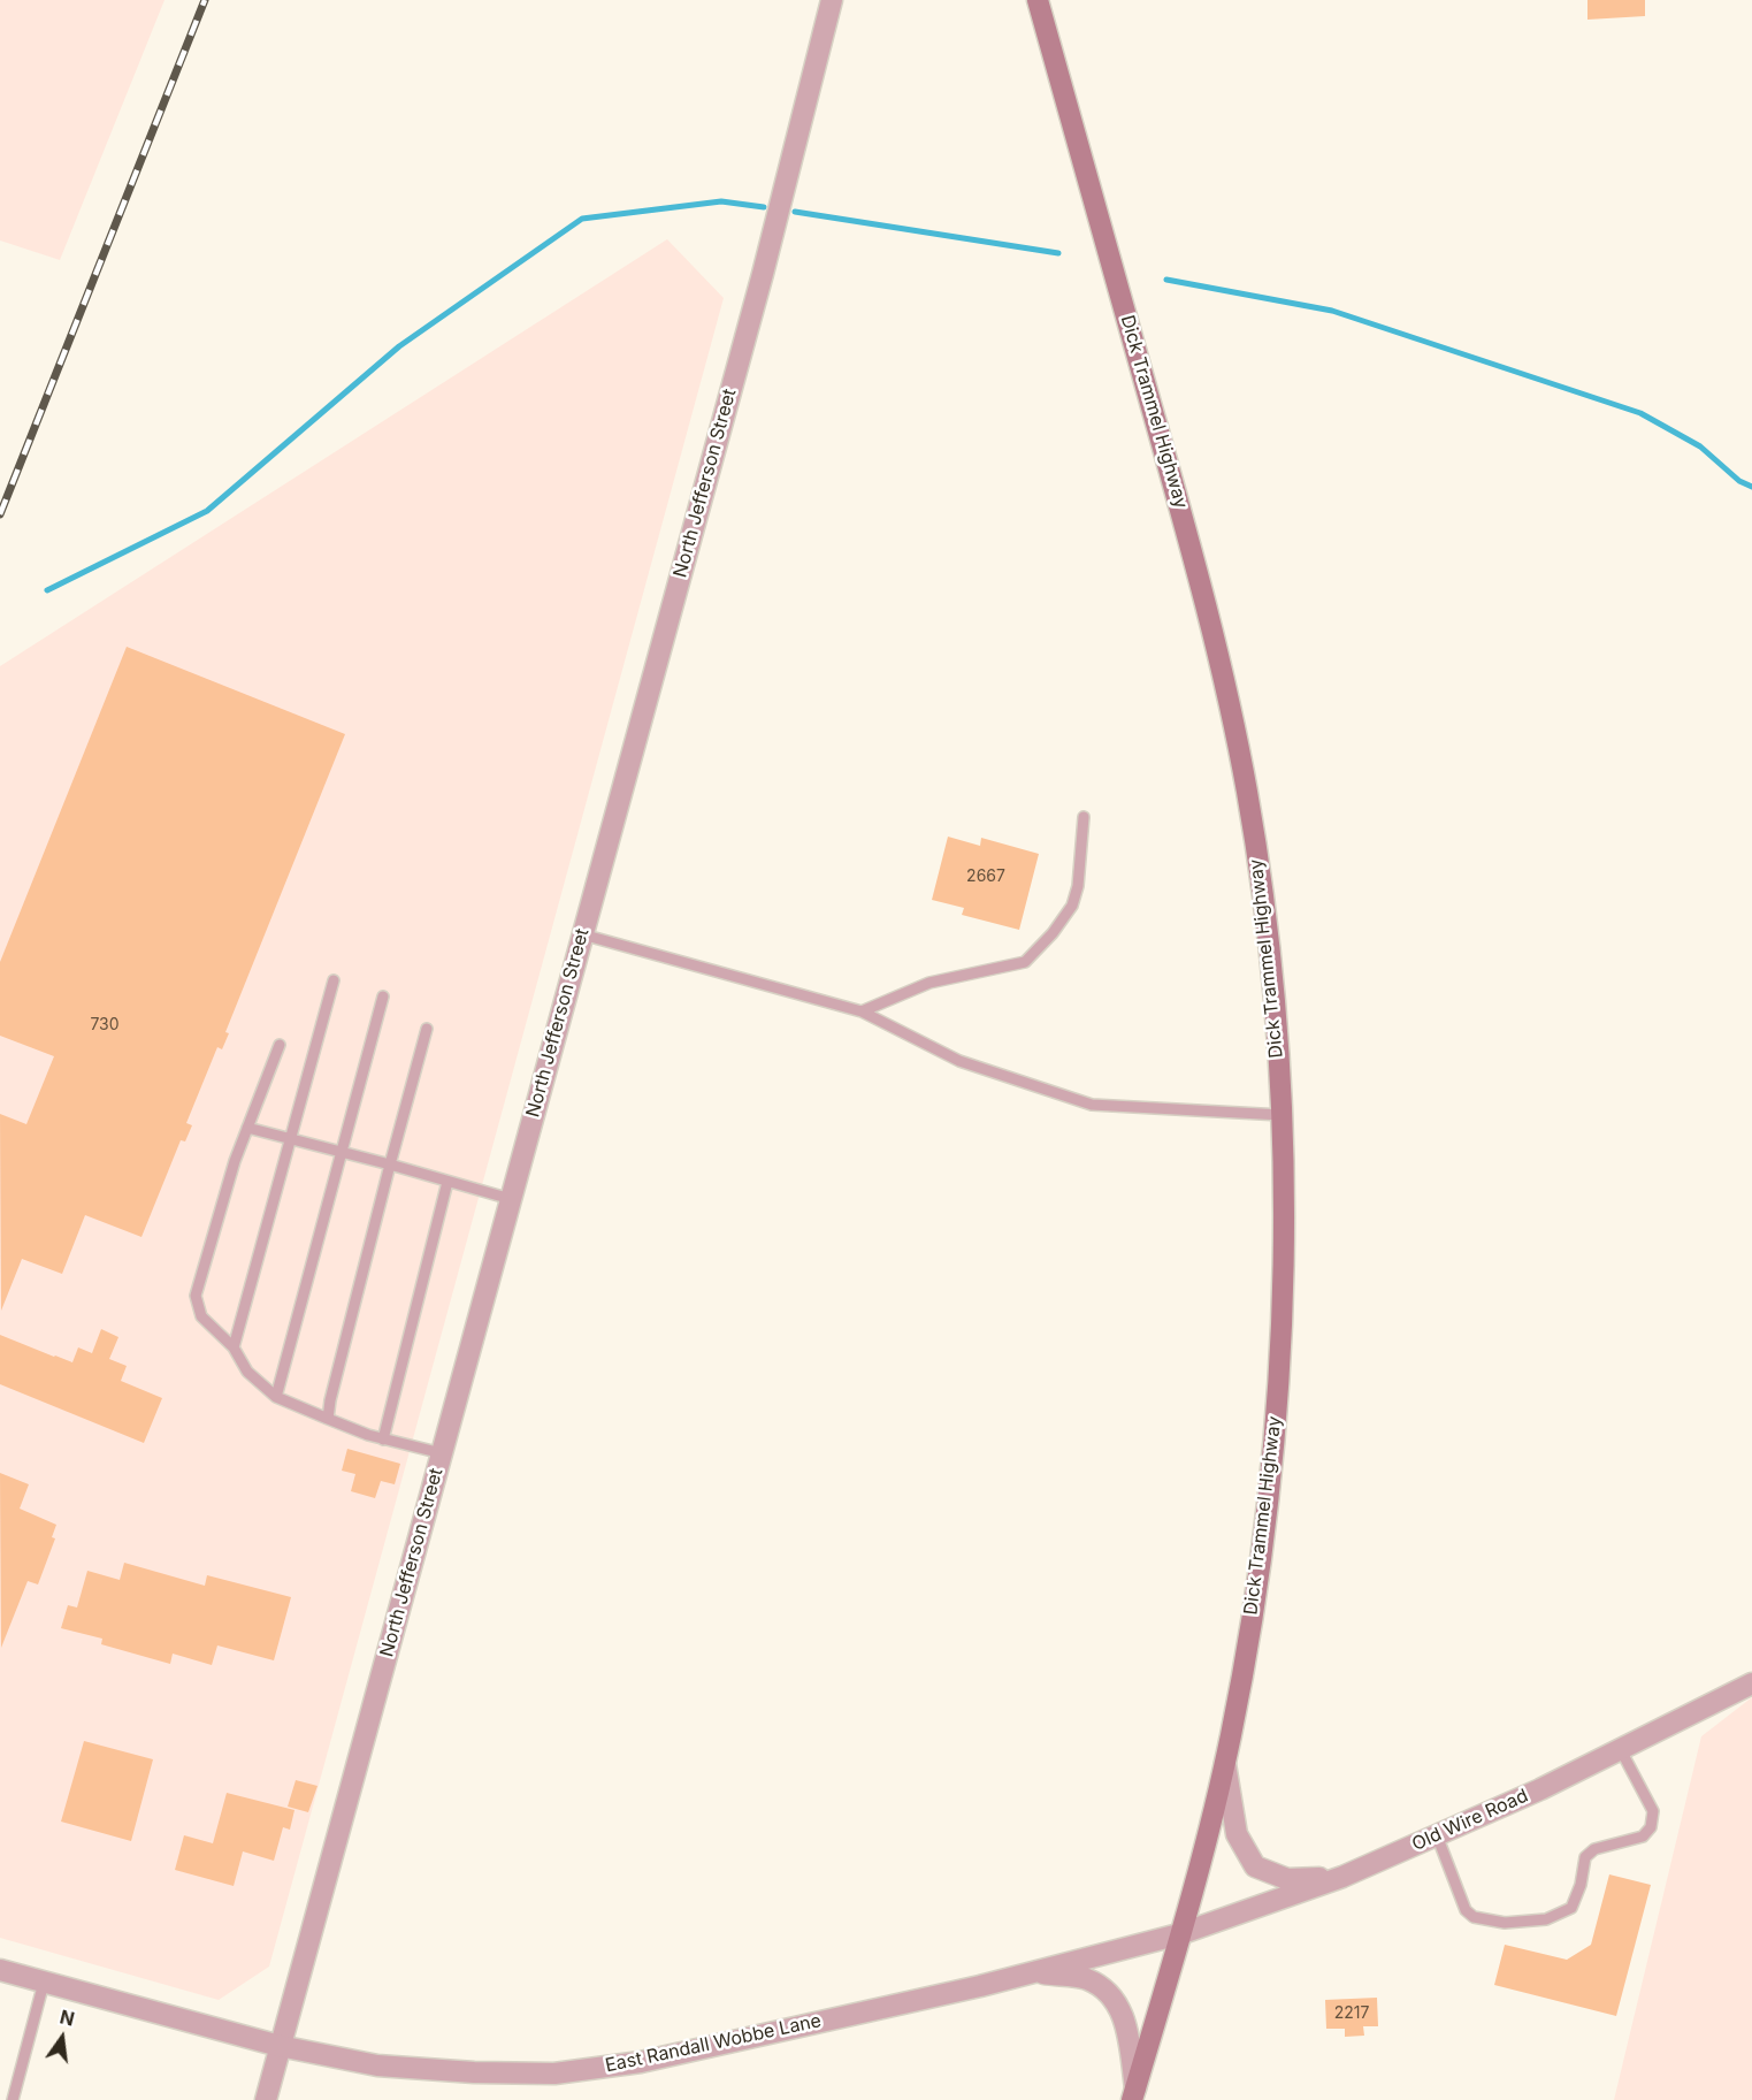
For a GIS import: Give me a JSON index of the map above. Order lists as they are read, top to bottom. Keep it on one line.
{"streets":{"main road":["Dick Trammel Highway"],"street":["North Jefferson Street","Old Wire Road","East Randall Wobbe Lane"]},"crossings":[["Dick Trammel Highway","Old Wire Road"],["Dick Trammel Highway","East Randall Wobbe Lane"],["North Jefferson Street","East Randall Wobbe Lane"],["Old Wire Road","East Randall Wobbe Lane"]],"house_numbers":["2667","730","2217"],"north":"top"}
